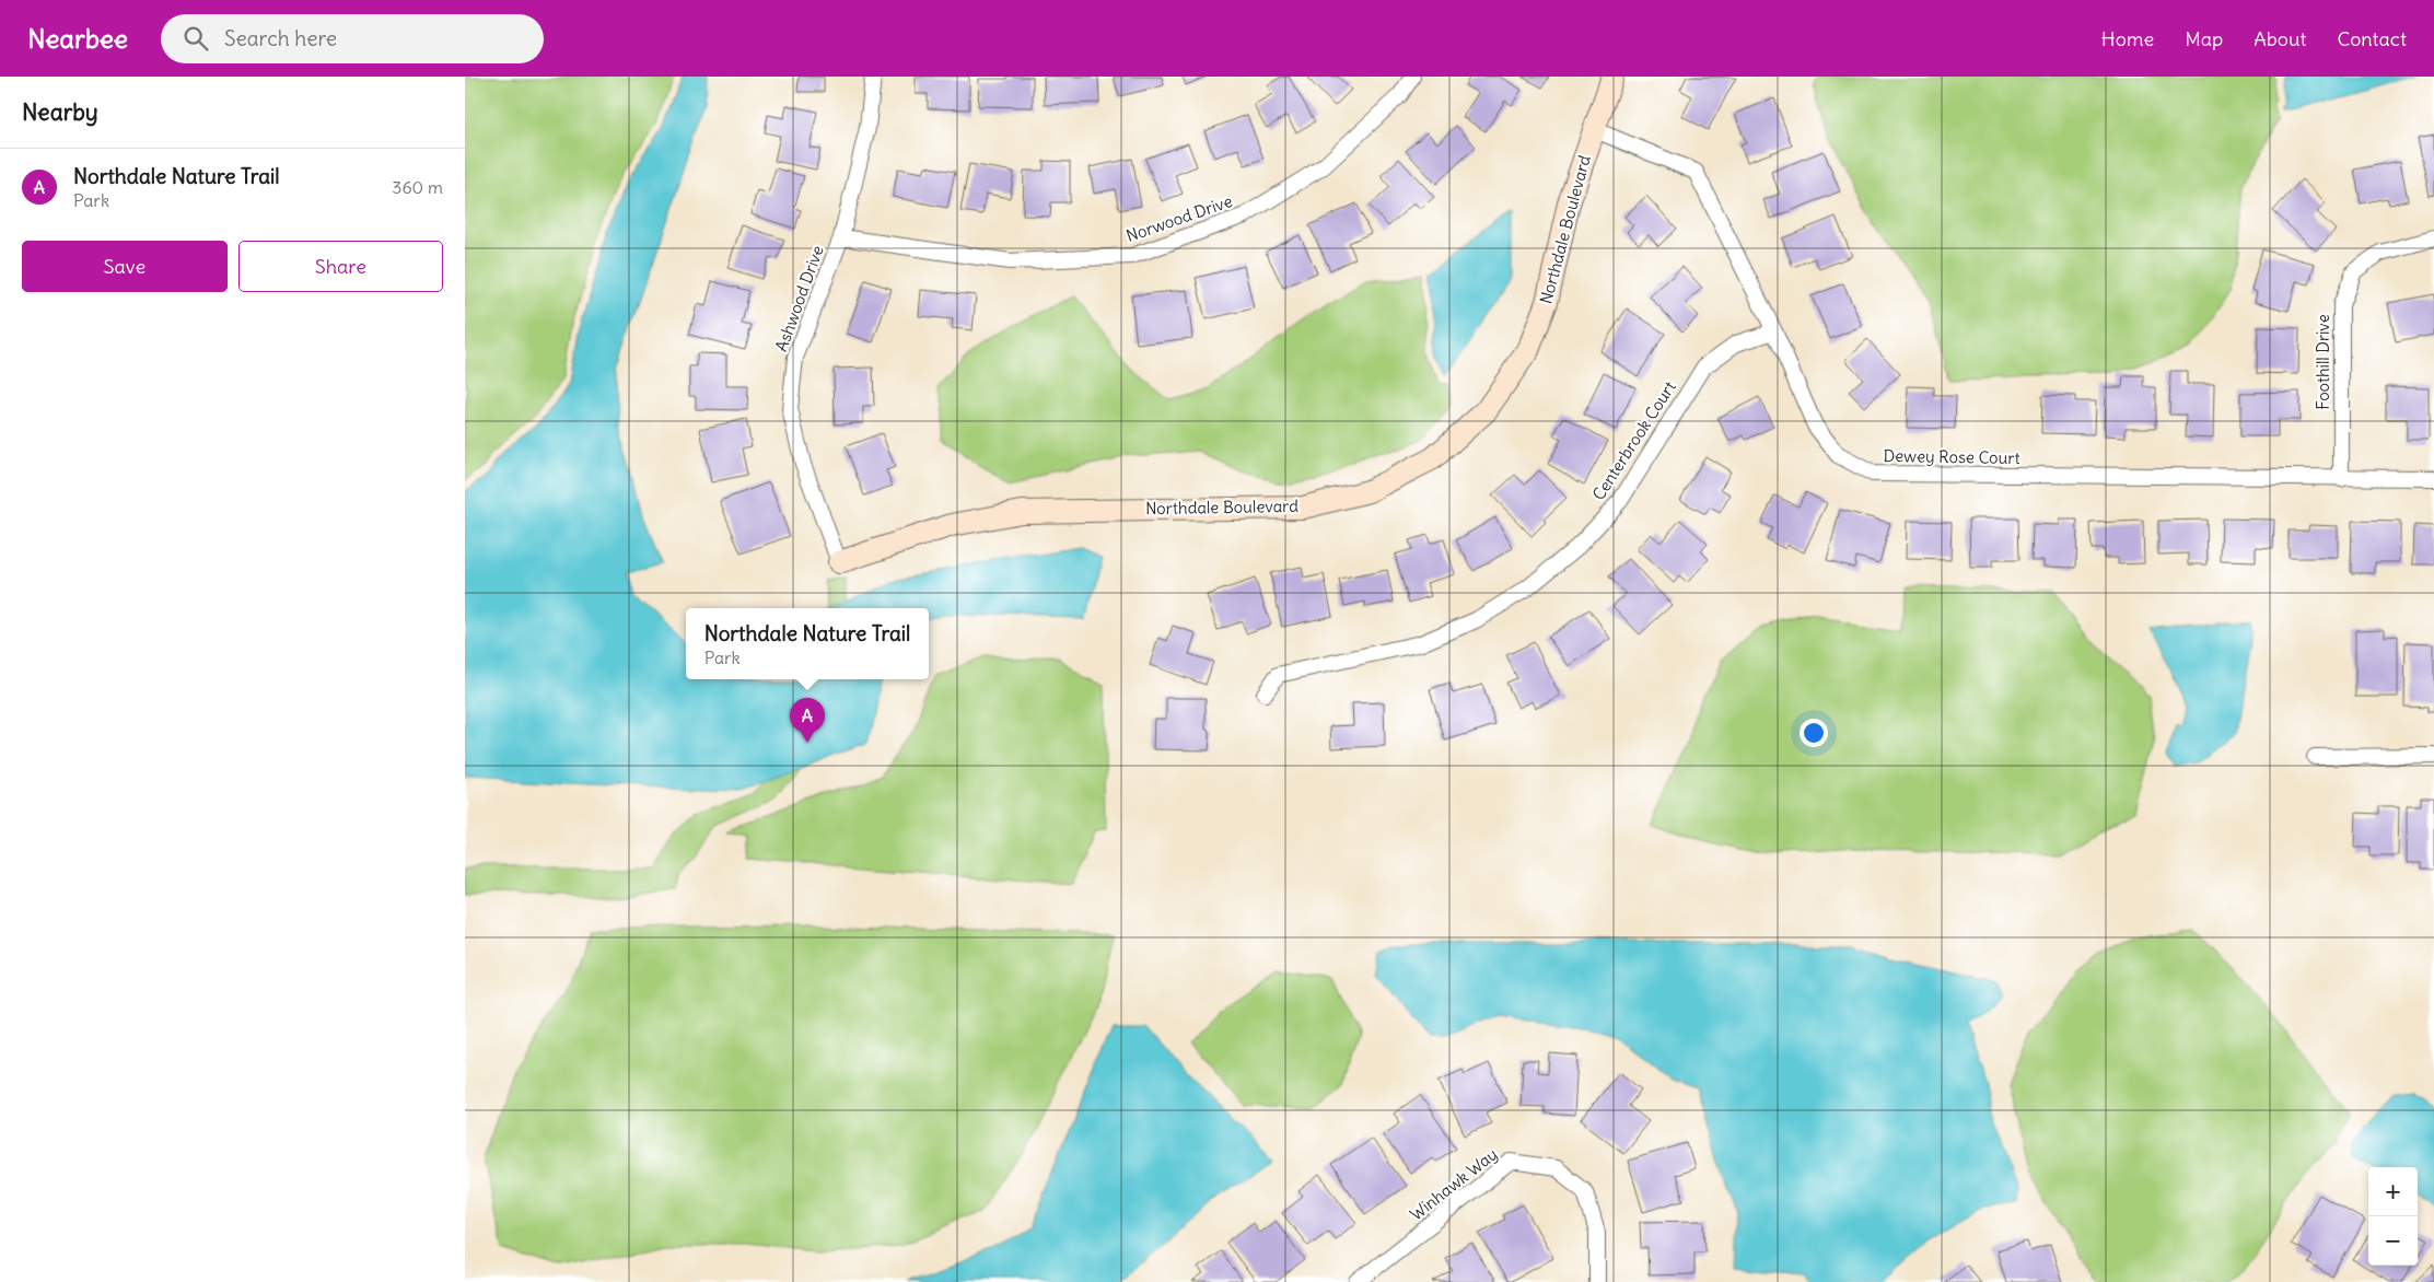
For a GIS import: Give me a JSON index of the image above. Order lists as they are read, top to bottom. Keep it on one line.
{"streets":{"street":["Norwood Drive","Northdale Boulevard","Ashwood Drive","Foothill Drive","Centerbrook Court","Dewey Rose Court","Winhawk Way"]},"crossings":[["Norwood Drive","Ashwood Drive"],["Northdale Boulevard","Ashwood Drive"],["Northdale Boulevard","Dewey Rose Court"],["Foothill Drive","Dewey Rose Court"],["Centerbrook Court","Dewey Rose Court"]],"page":{"header":"Nearbee","search":"Search here","nav":["Home","Map","About","Contact"],"heading":"Nearby","list":[{"mark":"A","name":"Northdale Nature Trail","note":"Park","value":"360 m"}],"buttons":["Save","Share"],"popup":["Northdale Nature Trail","Park"],"pins":"A","map_buttons":["+","−"]}}
